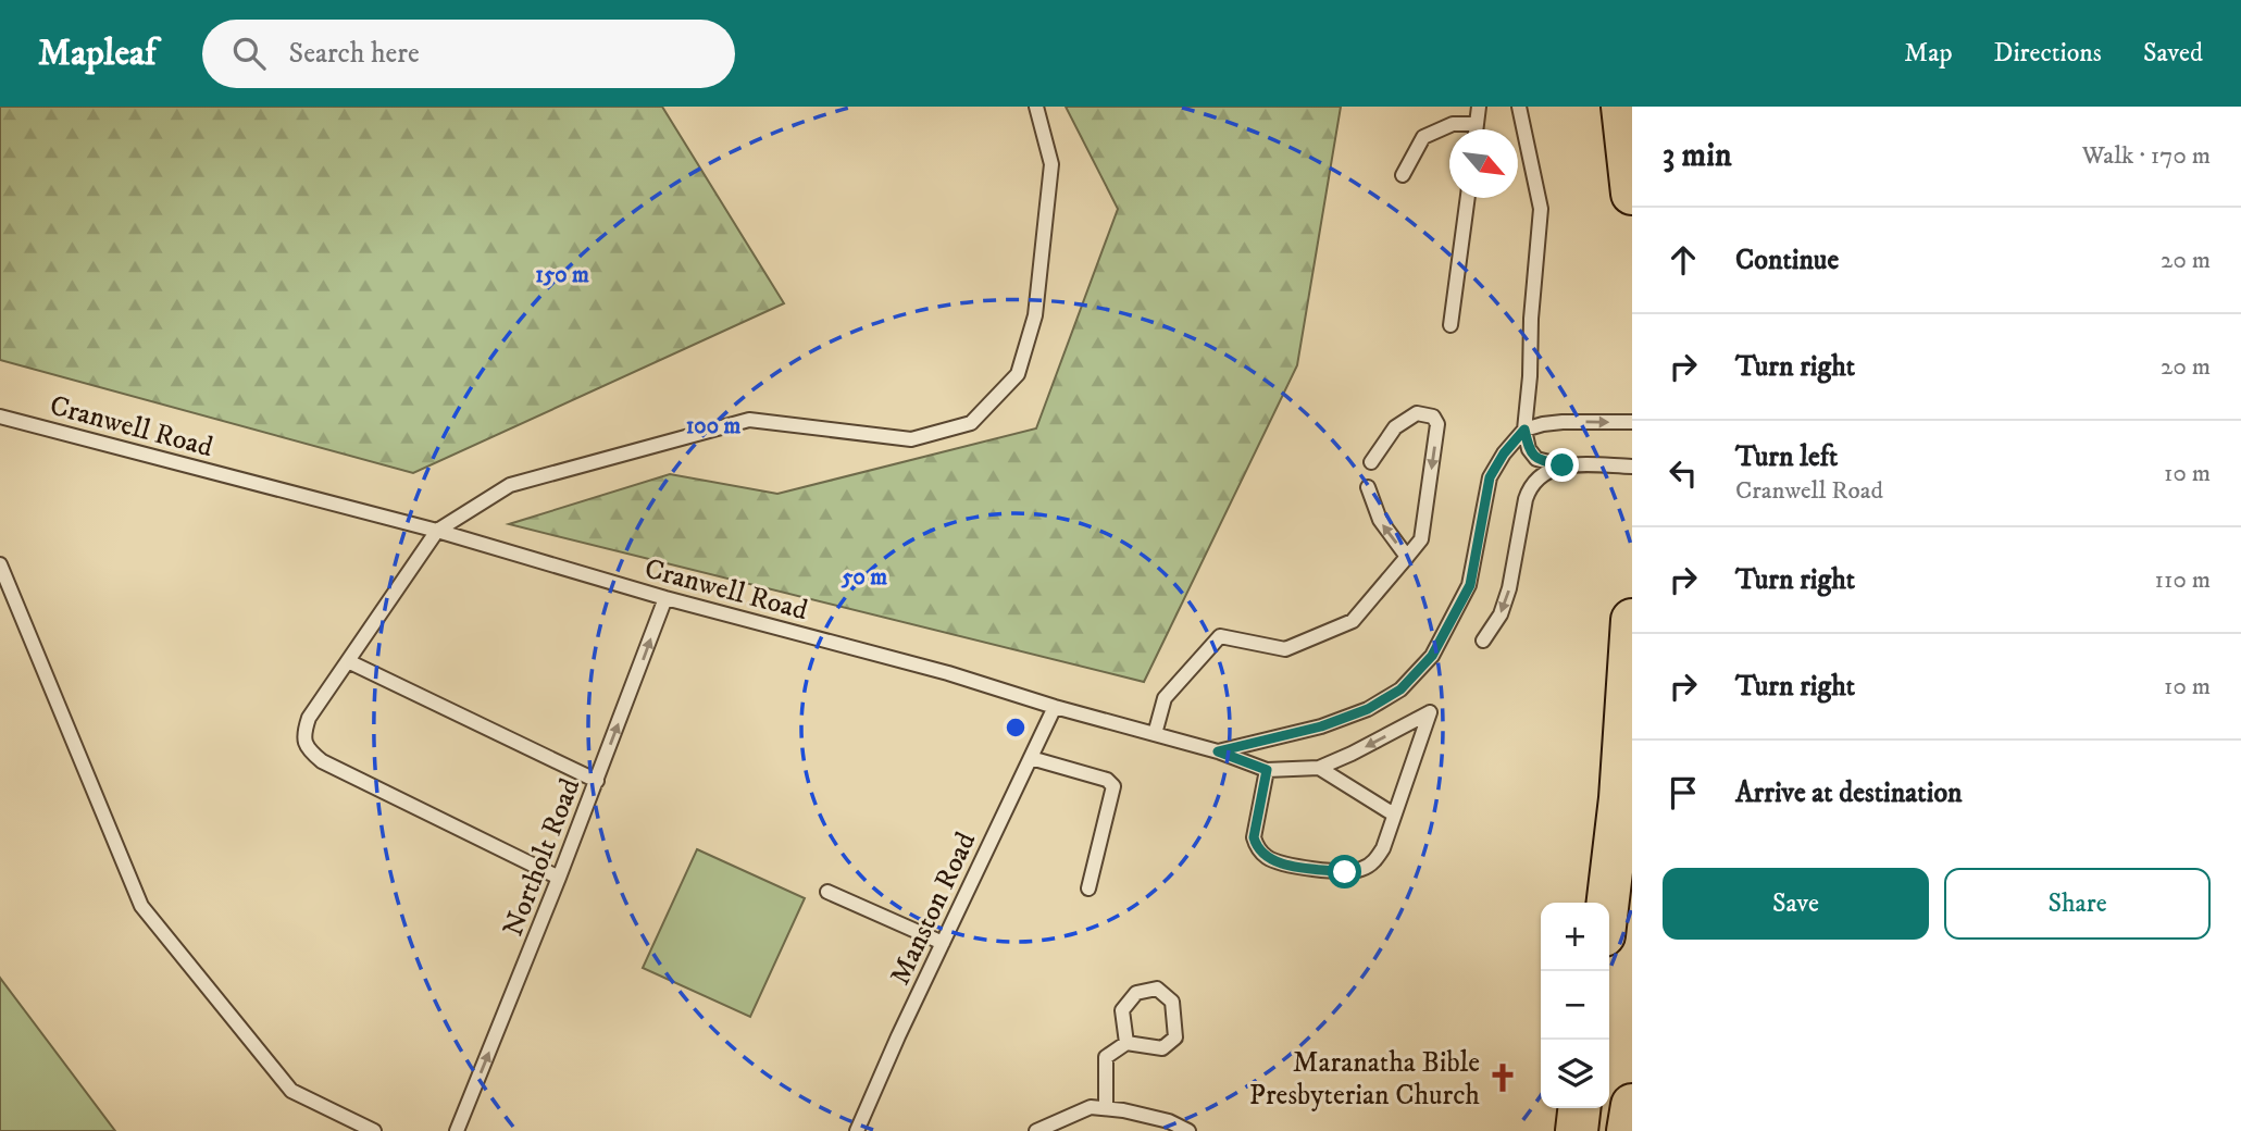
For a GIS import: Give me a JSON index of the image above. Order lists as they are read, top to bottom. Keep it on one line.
{"streets":{"lane":["Cranwell Road","Northolt Road","Manston Road"]},"crossings":[["Cranwell Road","Northolt Road"],["Cranwell Road","Manston Road"]],"one_way":["Northolt Road"],"places":{"church":["Maranatha Bible Presbyterian Church"]},"north":"bottom right","page":{"header":"Mapleaf","search":"Search here","nav":["Map","Directions","Saved"],"heading":["3 min","Walk · 170 m"],"list":[["Continue","20 m"],["Turn right","20 m"],["Turn left","Cranwell Road","10 m"],["Turn right","110 m"],["Turn right","10 m"],"Arrive at destination"],"buttons":["Save","Share"],"map_buttons":["+","−"]},"rings":["150 m","100 m","50 m"]}
